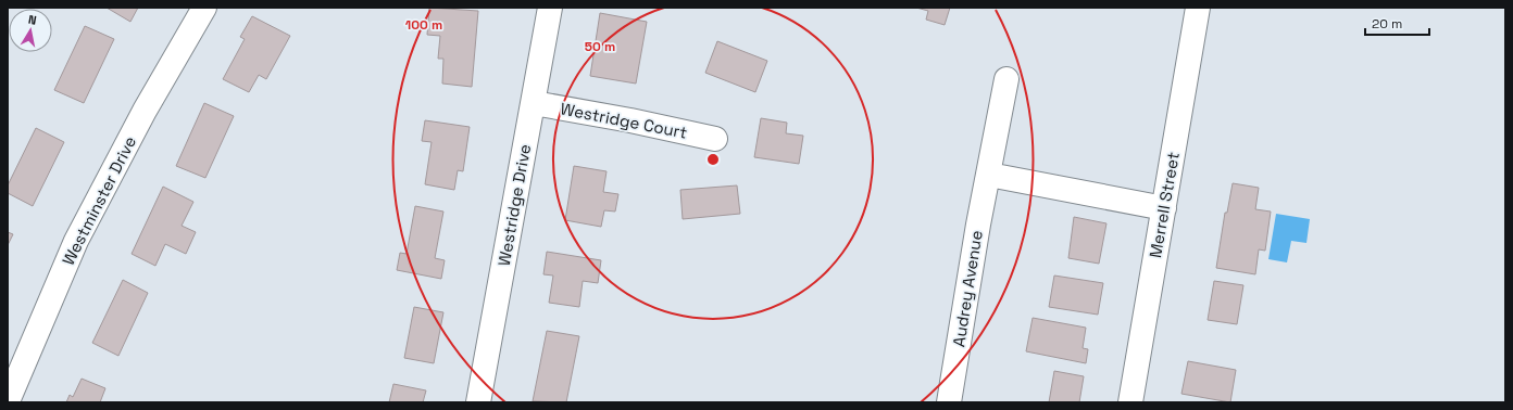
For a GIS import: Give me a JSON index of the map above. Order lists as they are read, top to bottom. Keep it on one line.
{"streets":{"street":["Westridge Court","Westminster Drive","Westridge Drive","Merrell Street","Audrey Avenue"]},"crossings":[["Westridge Court","Westridge Drive"]],"scale_bar":"20 m","north":"top","rings":["100 m","50 m"]}
